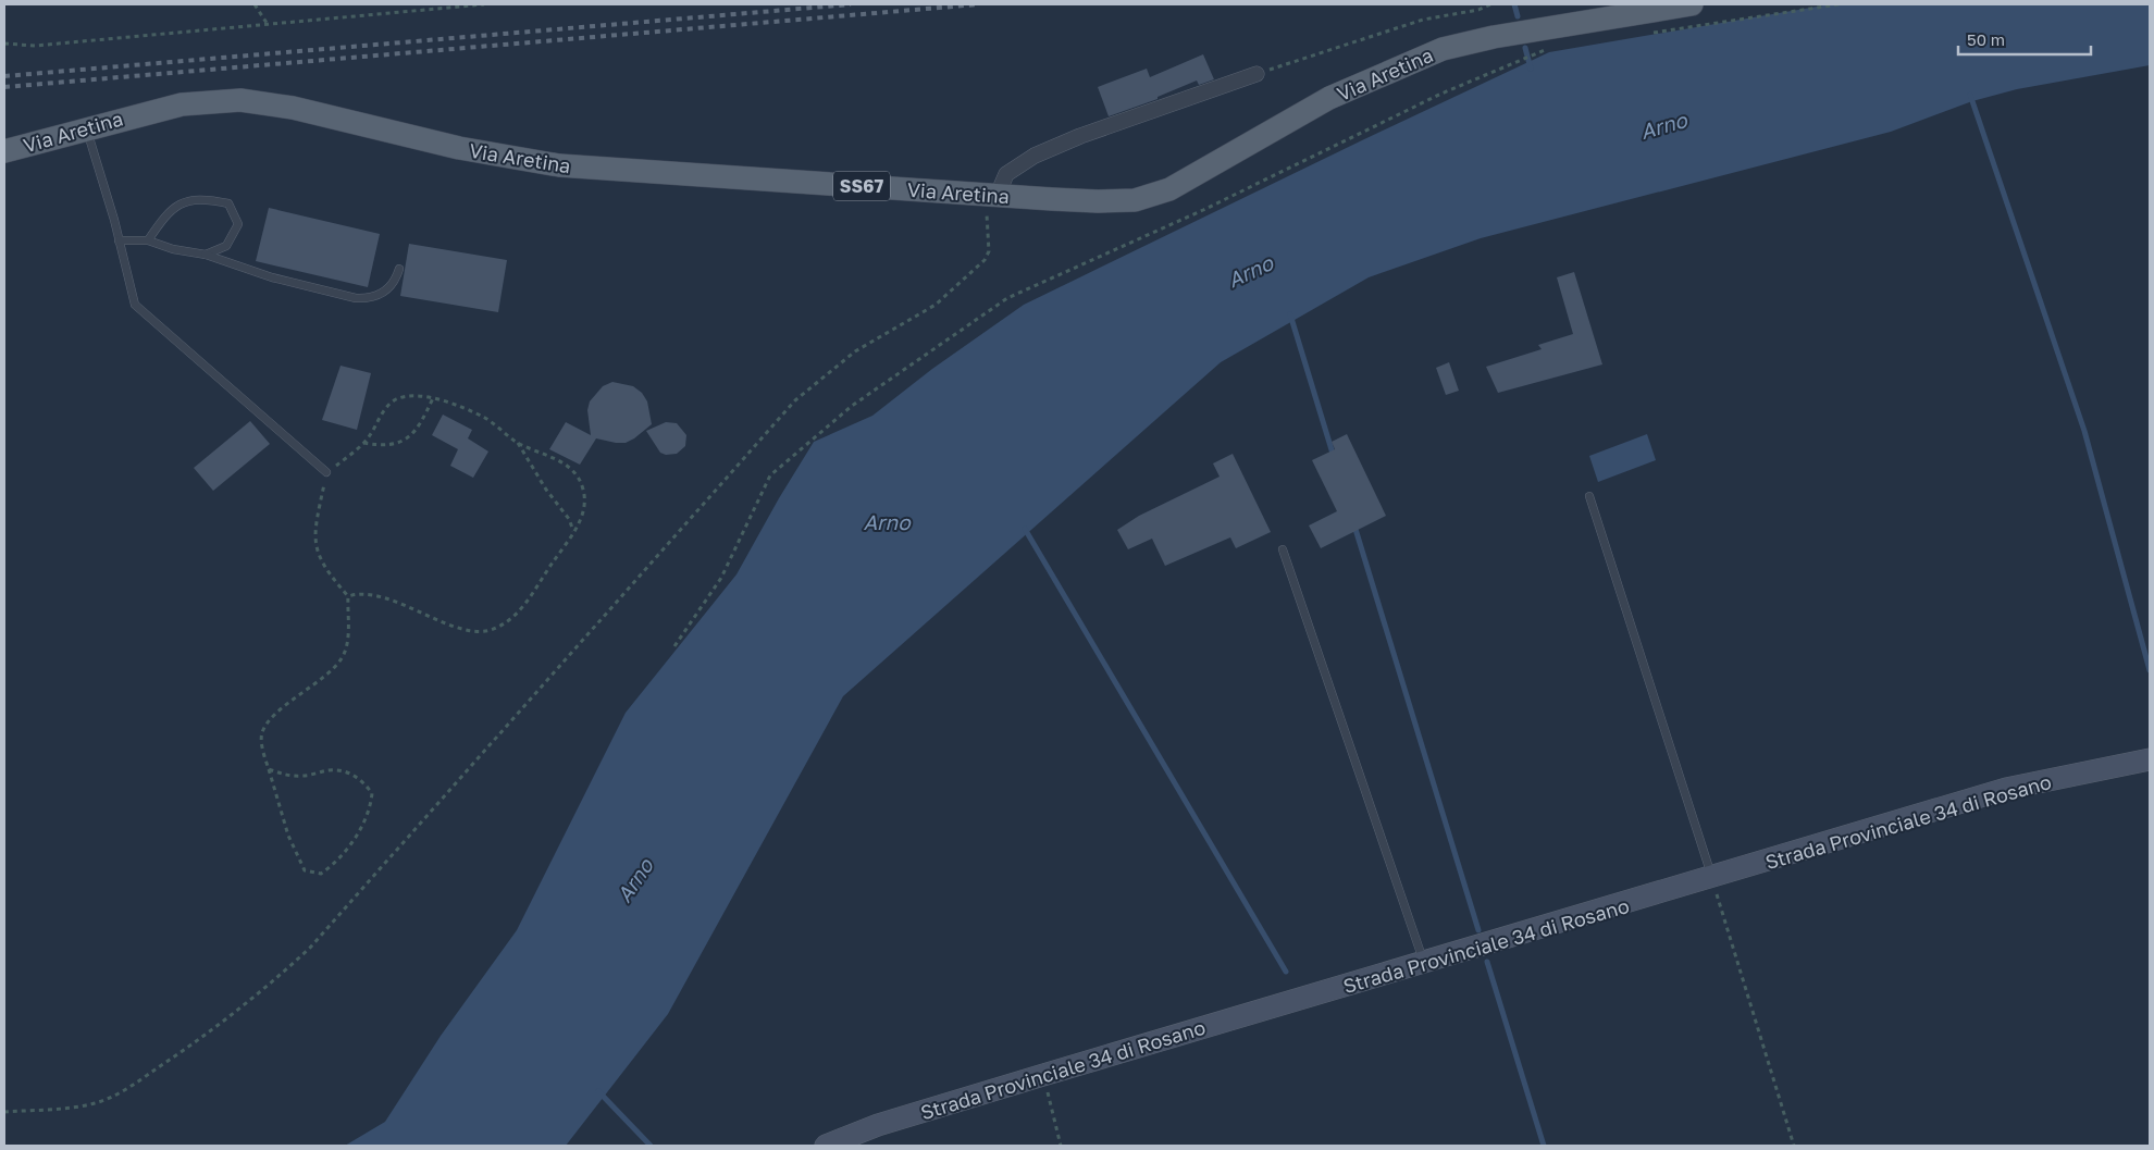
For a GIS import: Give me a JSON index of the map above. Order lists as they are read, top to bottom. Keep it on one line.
{"streets":{"main road":["Via Aretina","SS67","Strada Provinciale 34 di Rosano"]},"water":["Arno"],"scale_bar":"50 m"}
